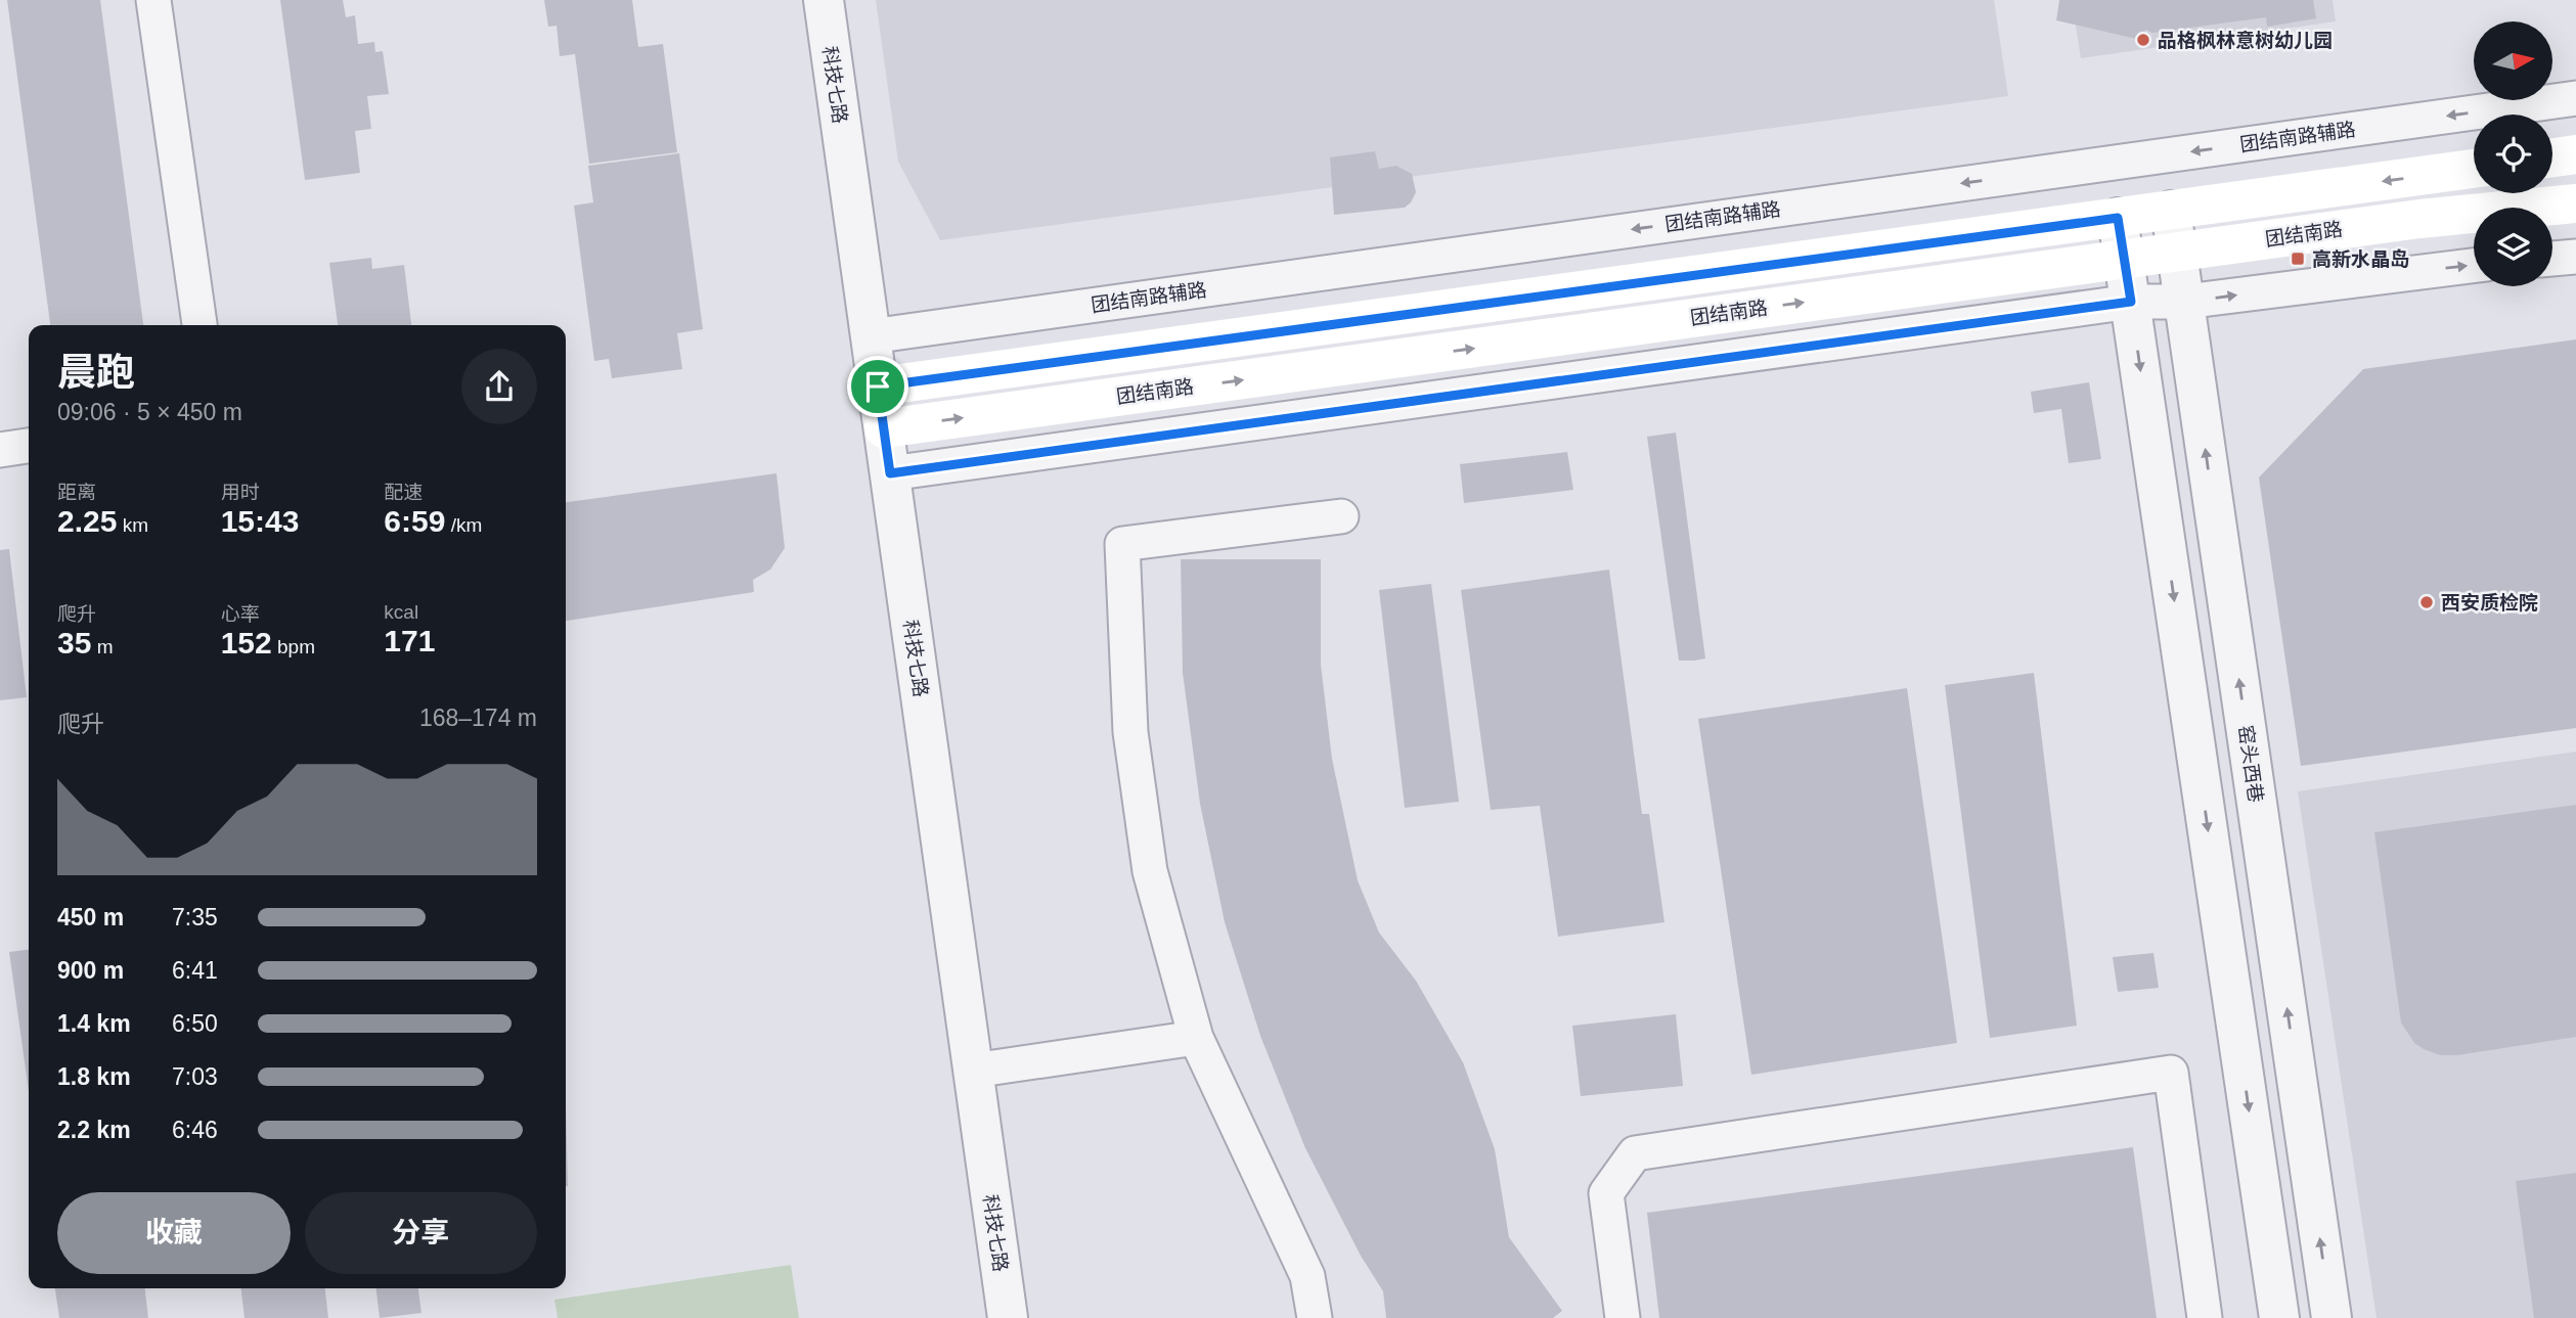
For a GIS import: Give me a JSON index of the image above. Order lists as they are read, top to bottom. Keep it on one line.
{"streets":{"main road":["团结南路"],"street":["科技七路","团结南路辅路","窑头西巷"]},"crossings":[["科技七路","团结南路辅路"],["科技七路","团结南路"],["团结南路","窑头西巷"]],"places":{"other":["品格枫林意树幼儿园","西安质检院"],"transit":["高新水晶岛"]},"north":"right","page":{"heading":["晨跑","09:06 · 5 × 450 m"],"stats":[["距离","2.25 km"],["用时","15:43"],["配速","6:59 /km"],["爬升","35 m"],["心率","152 bpm"],["kcal","171"]],"chart":["爬升","168–174 m"],"list":[{"name":"450 m","note":"7:35"},{"name":"900 m","note":"6:41"},{"name":"1.4 km","note":"6:50"},{"name":"1.8 km","note":"7:03"},{"name":"2.2 km","note":"6:46"}],"buttons":["收藏","分享"]}}
